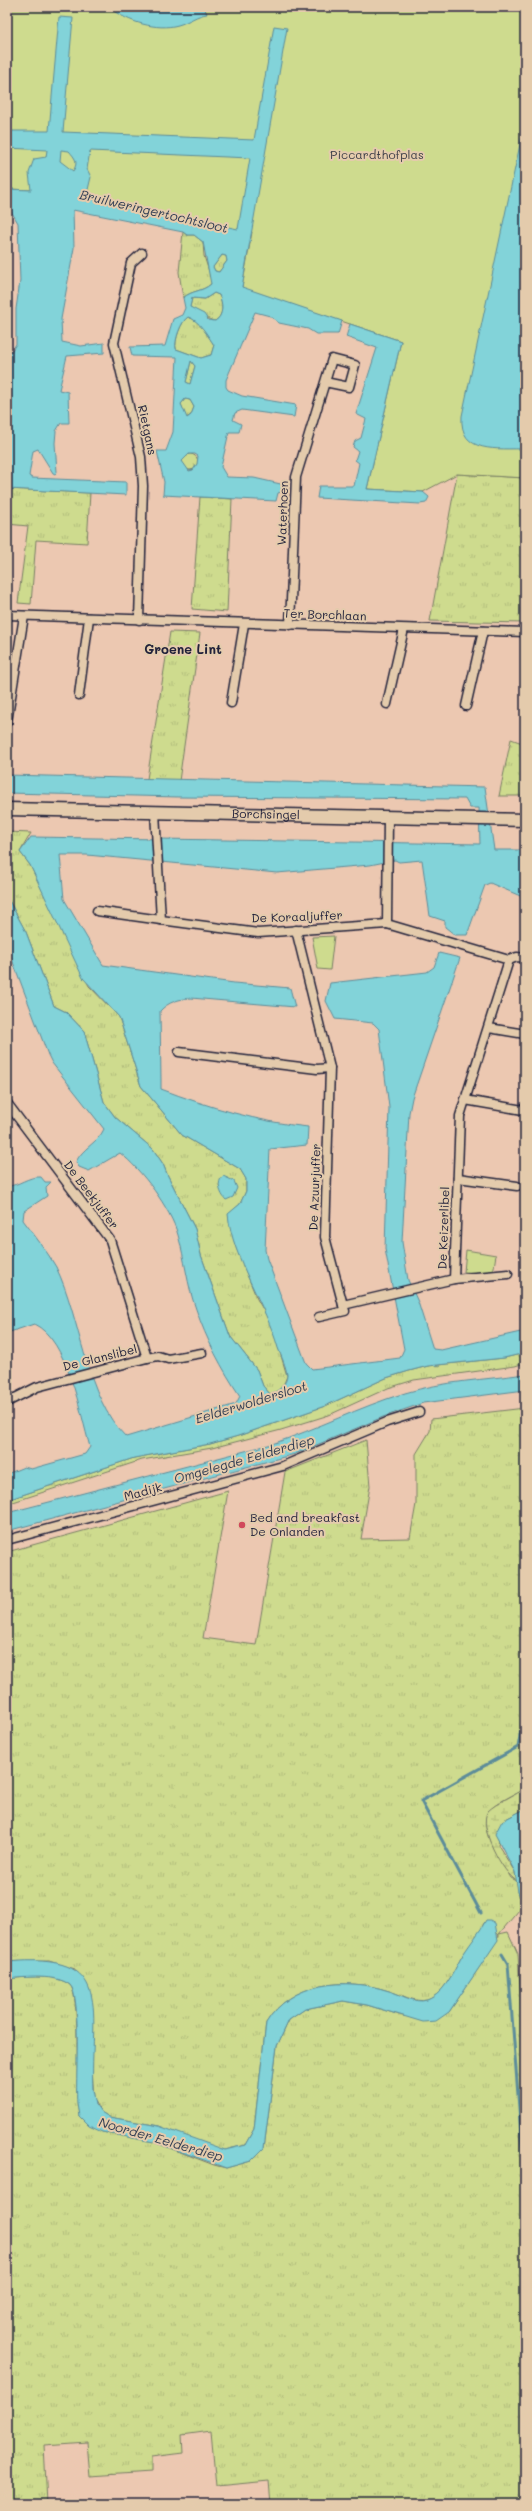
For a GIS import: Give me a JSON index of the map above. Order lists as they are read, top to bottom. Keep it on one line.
{"streets":{"main road":["Borchsingel"],"street":["Rietgans","Waterhoen","Ter Borchlaan","De Koraaljuffer","De Azuurjuffer","De Beekjuffer","De Keizerlibel","De Glanslibel","Madijk"]},"crossings":[["Rietgans","Ter Borchlaan"],["Waterhoen","Ter Borchlaan"],["De Koraaljuffer","De Azuurjuffer"],["De Koraaljuffer","De Keizerlibel"],["De Azuurjuffer","De Keizerlibel"],["De Beekjuffer","De Glanslibel"]],"districts":["Groene Lint"],"water":["Bruilweringertochtsloot","Eelderwoldersloot","Omgelegde Eelderdiep","Noorder Eelderdiep"],"parks":["Piccardthofplas"],"places":["Bed and breakfast De Onlanden"]}
